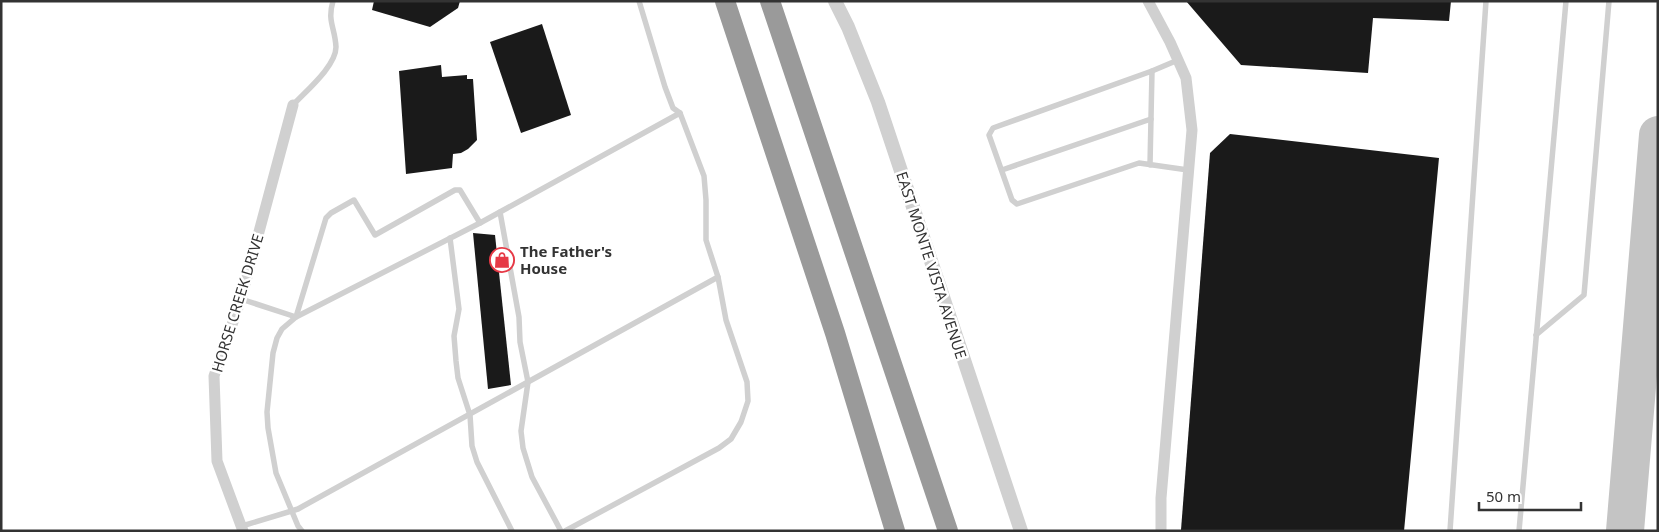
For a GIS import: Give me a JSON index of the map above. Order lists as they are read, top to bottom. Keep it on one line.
{"streets":{"street":["EAST MONTE VISTA AVENUE","HORSE CREEK DRIVE"]},"places":{"shop":["The Father's House"]},"scale_bar":"50 m"}
